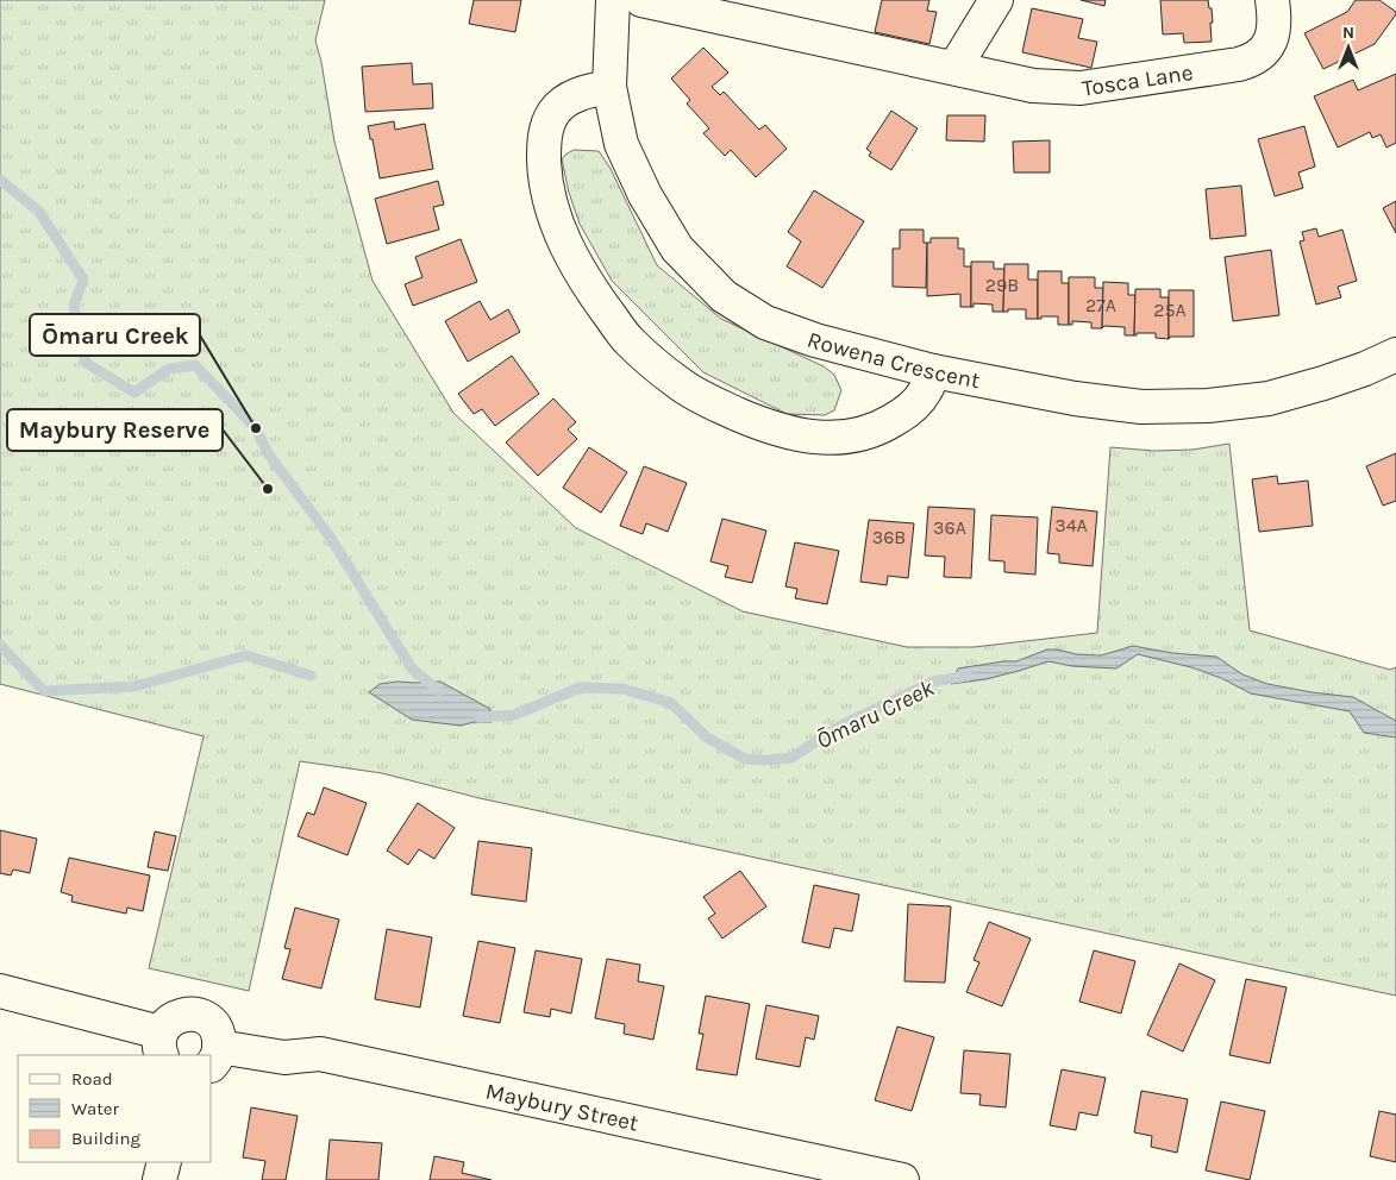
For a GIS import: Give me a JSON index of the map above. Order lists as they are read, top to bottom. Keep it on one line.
{"streets":{"street":["Tosca Lane","Rowena Crescent","Maybury Street"]},"water":["Ōmaru Creek"],"places":["Ōmaru Creek","Maybury Reserve"],"house_numbers":["29B","27A","25A","34A","36A","36B"],"legend":["Road","Water","Building"],"north":"top"}
